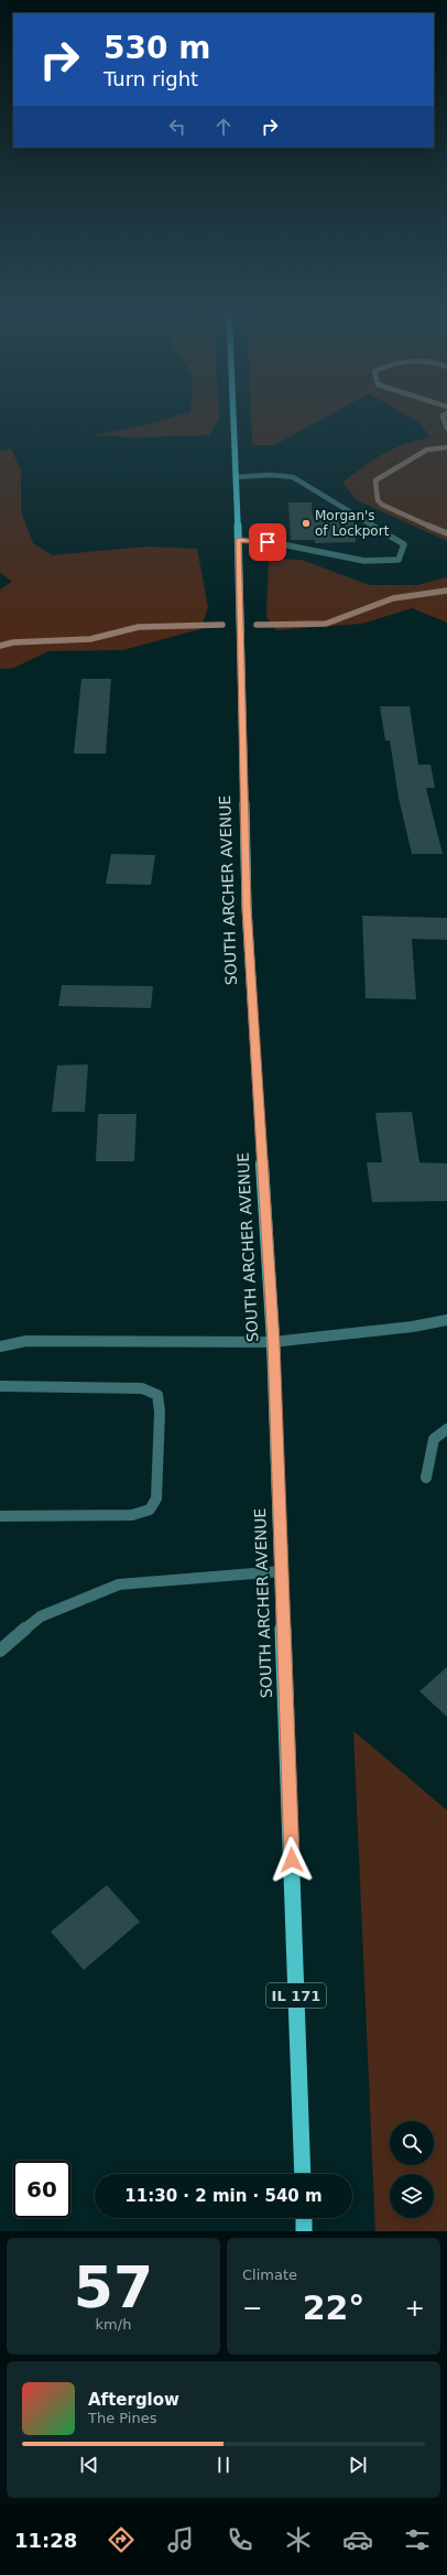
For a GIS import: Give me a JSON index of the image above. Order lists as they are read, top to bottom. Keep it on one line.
{"streets":{"main road":["SOUTH ARCHER AVENUE","IL 171"]},"places":["Morgan's of Lockport"],"page":{"turn":["530 m","Turn right"],"limit":"60","trip":"11:30 · 2 min · 540 m","tile":[["57","km/h"],"Climate"],"heat":["−","22°","+"],"song":["Afterglow","The Pines"],"tabs":"11:28"}}
